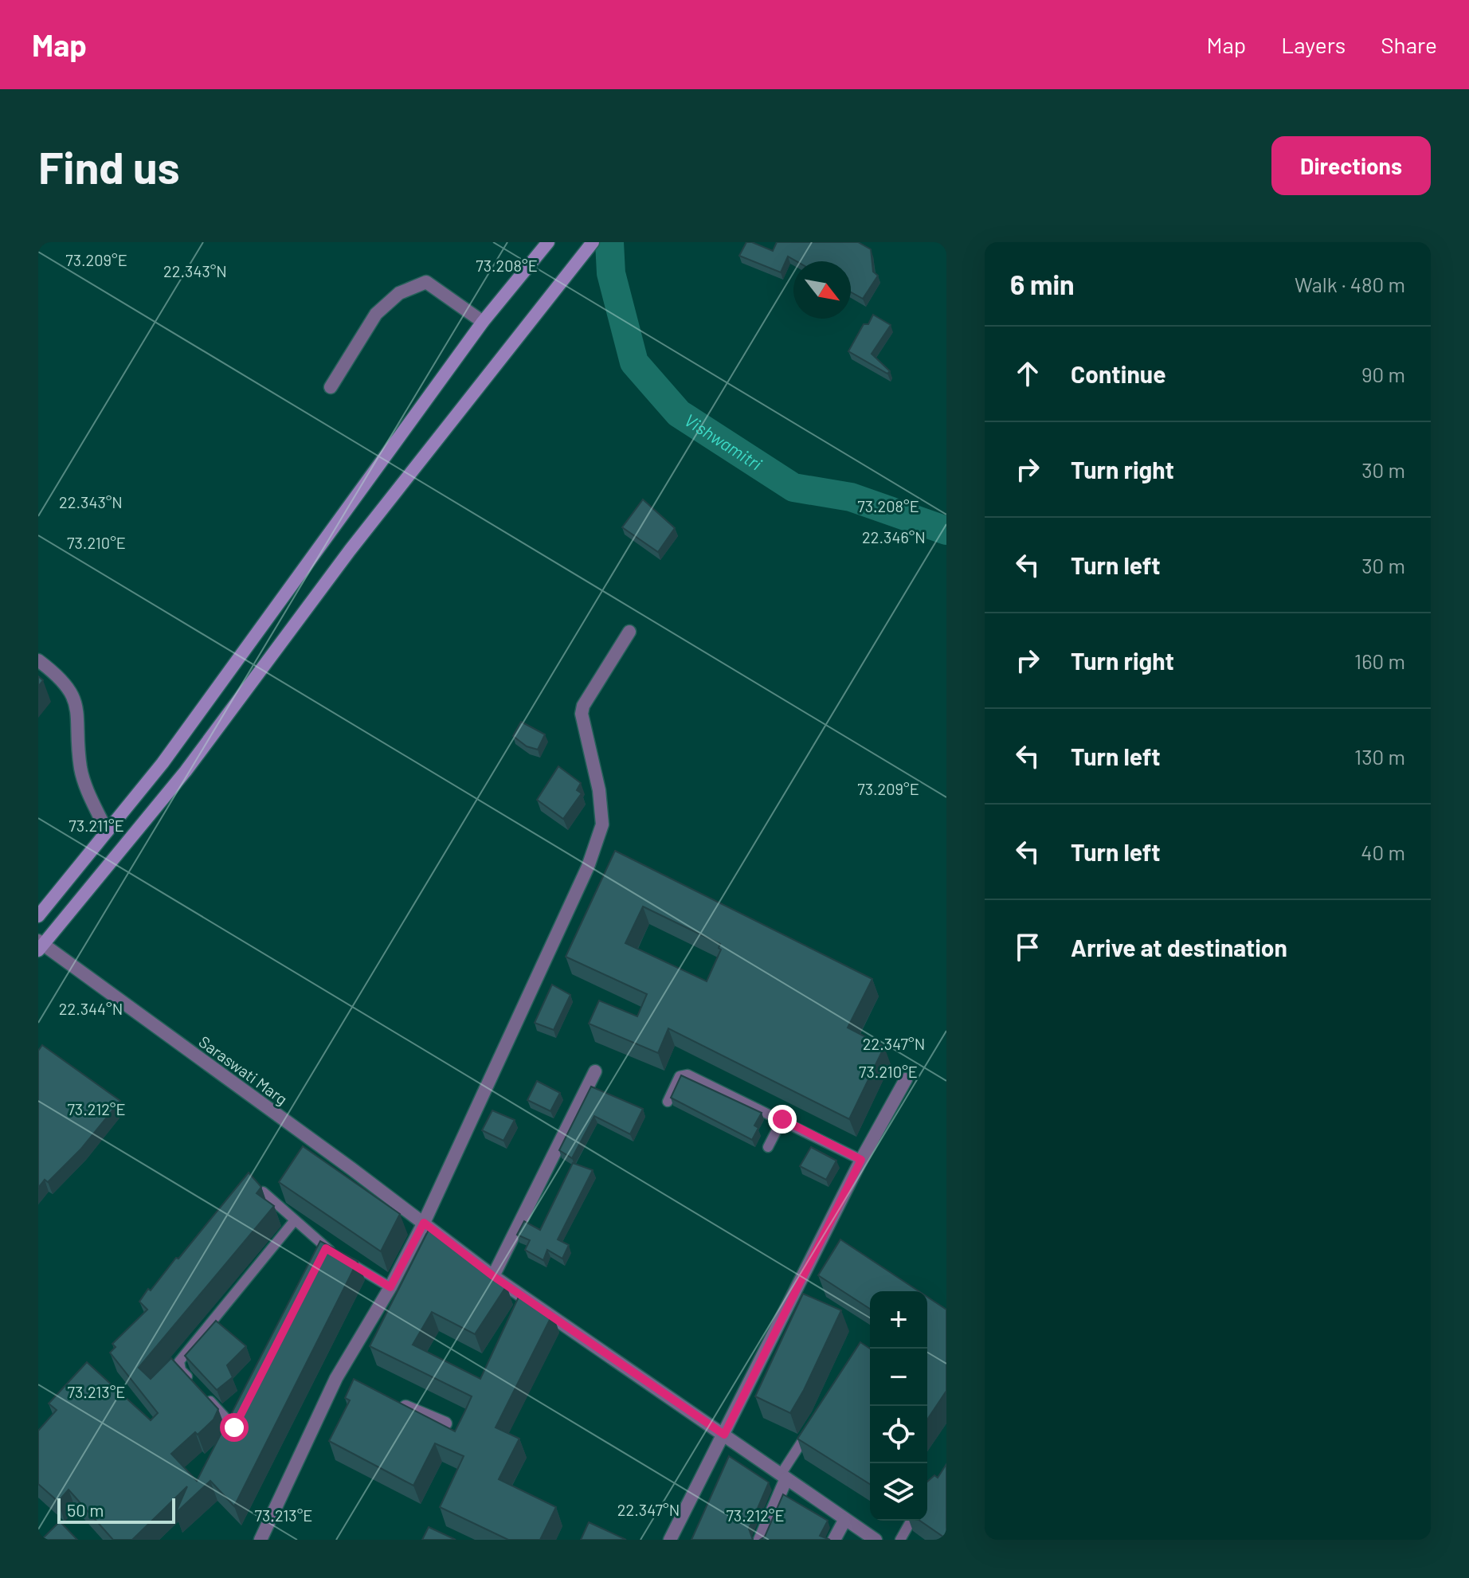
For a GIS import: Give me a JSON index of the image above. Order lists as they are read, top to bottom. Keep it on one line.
{"streets":{"street":["Saraswati Marg"]},"water":["Vishwamitri"],"scale_bar":"50 m","north":"bottom right","page":{"header":"Map","nav":["Map","Layers","Share"],"buttons":"Directions","title":"Find us","heading":["6 min","Walk · 480 m"],"list":[["Continue","90 m"],["Turn right","30 m"],["Turn left","30 m"],["Turn right","160 m"],["Turn left","130 m"],["Turn left","40 m"],"Arrive at destination"],"map_buttons":["+","−"],"scale":"50 m"},"coordinates":["73.209°E","73.208°E","22.343°N","22.346°N","73.210°E","73.211°E","22.344°N","22.347°N","73.212°E","73.213°E"]}
